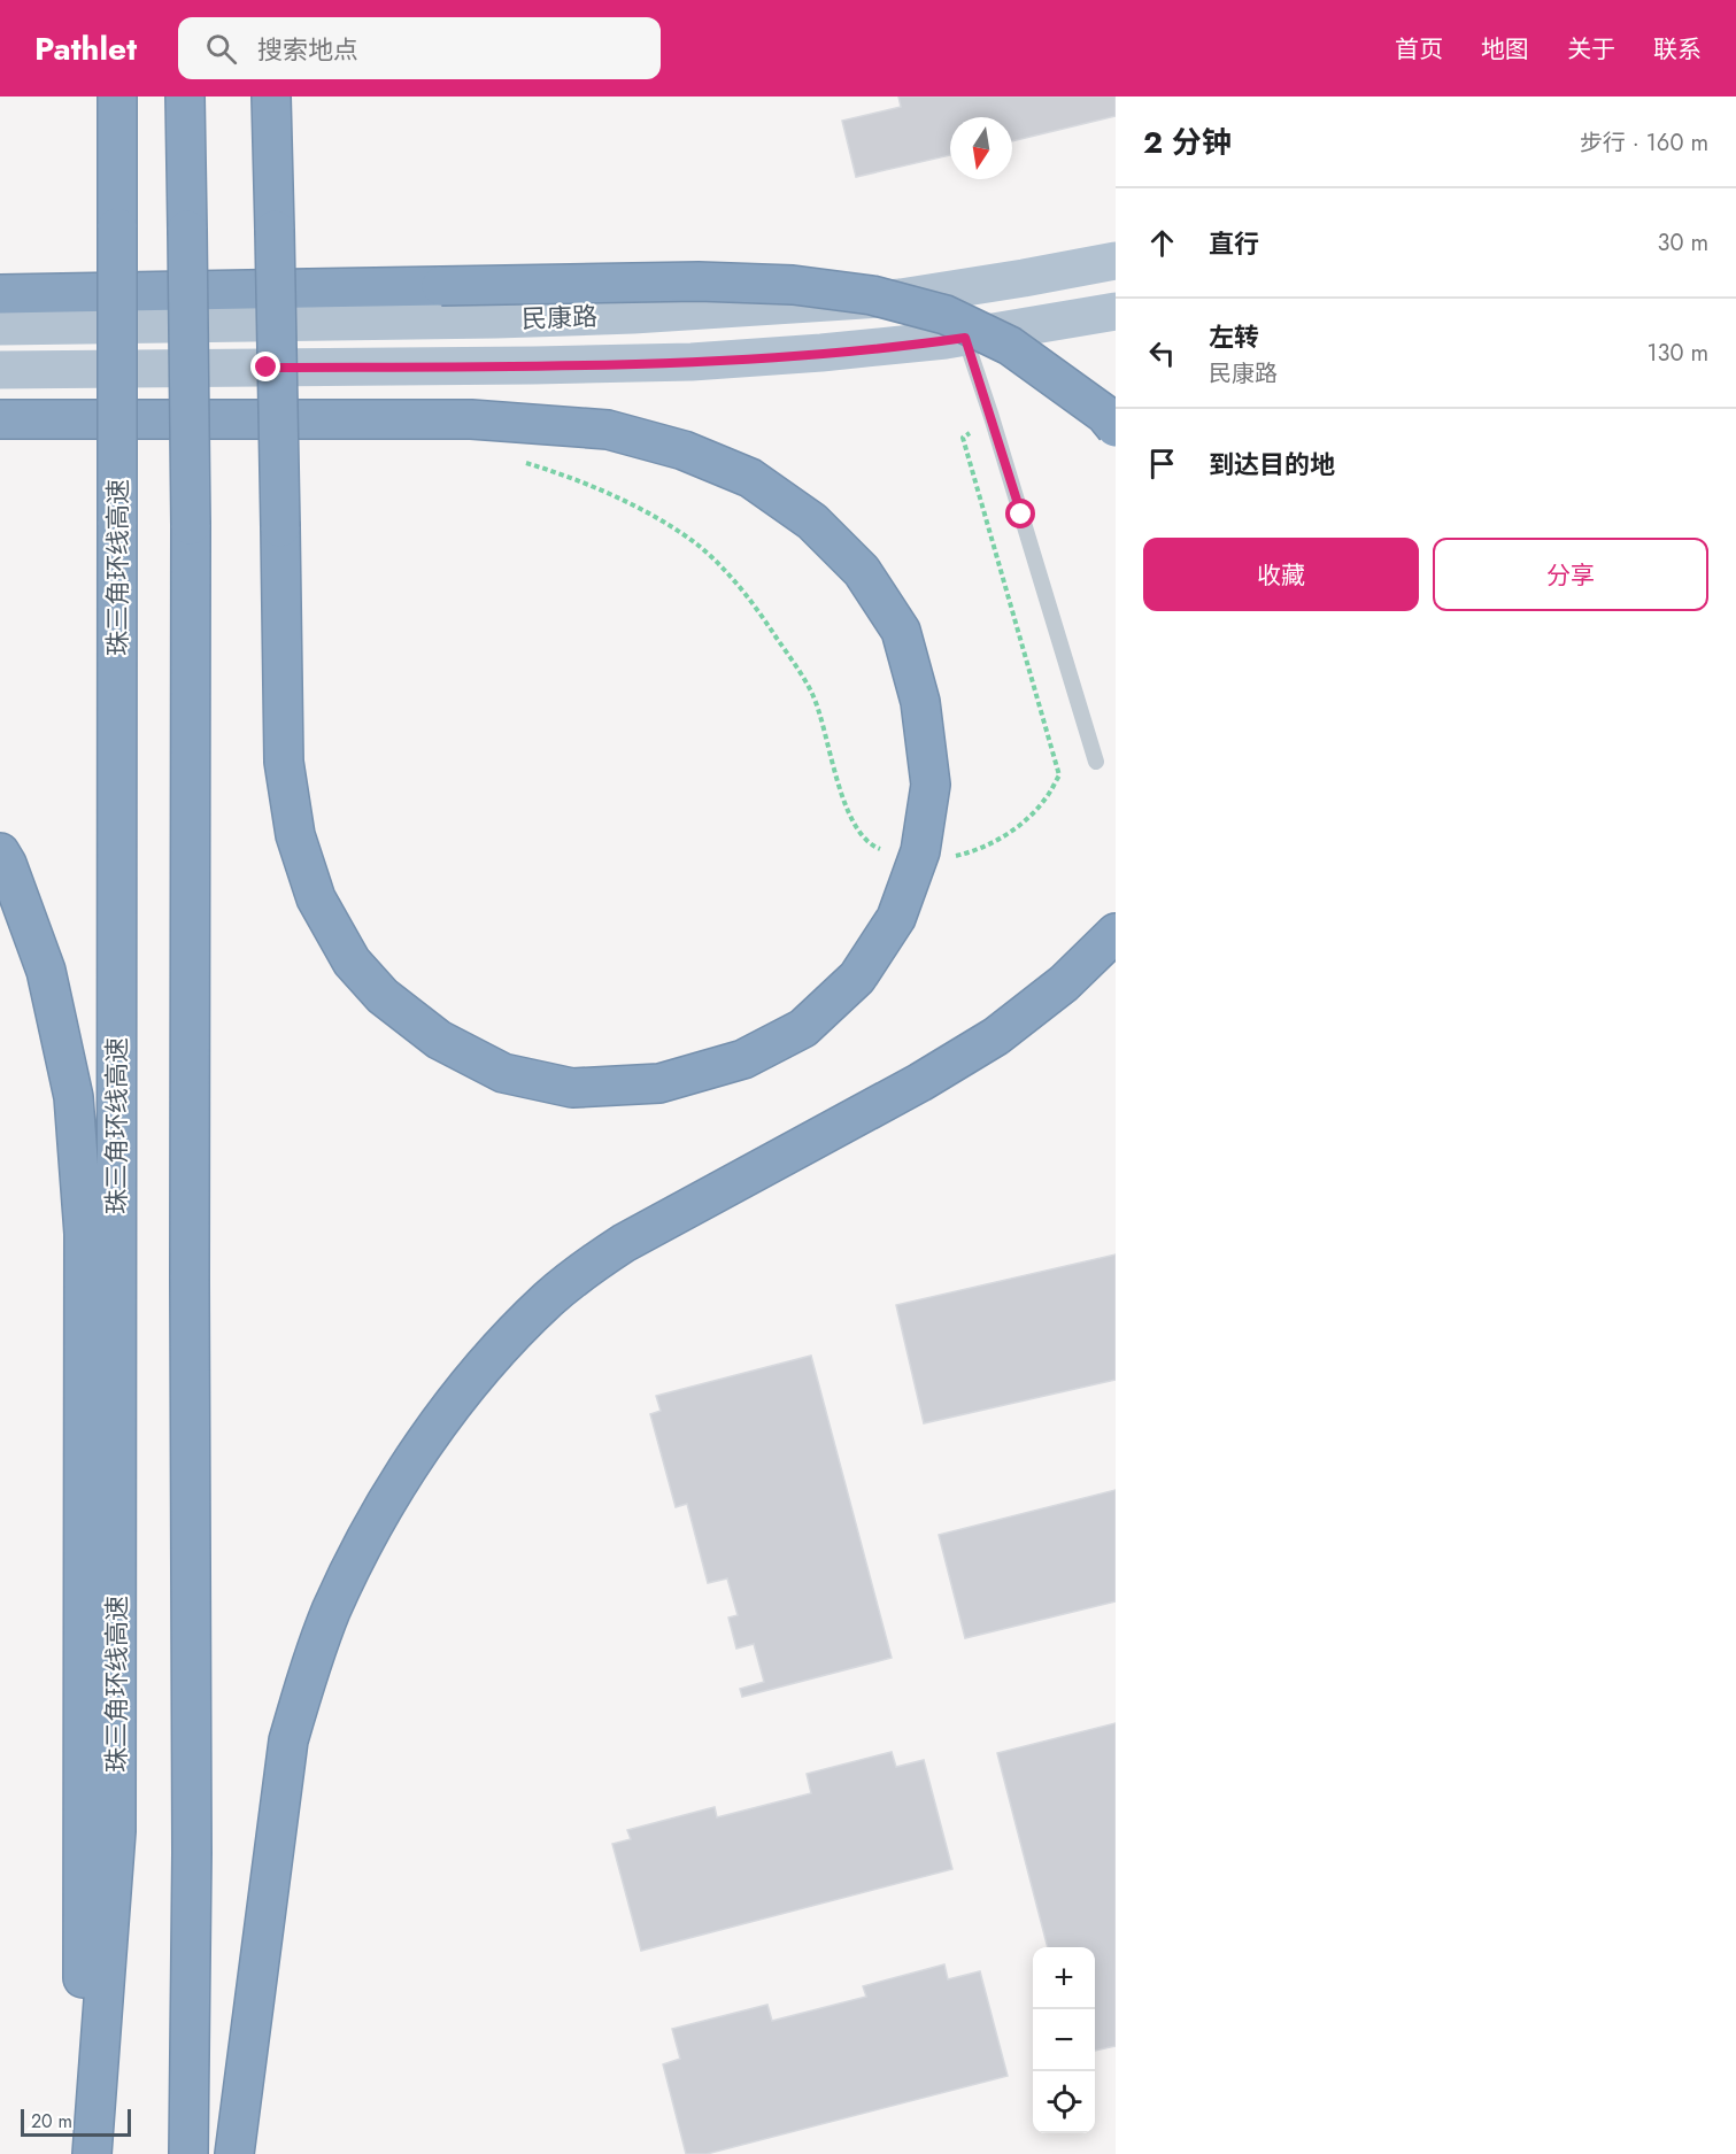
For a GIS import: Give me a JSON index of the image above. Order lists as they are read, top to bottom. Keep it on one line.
{"streets":{"highway":["珠三角环线高速"],"main road":["民康路"]},"scale_bar":"20 m","north":"bottom","page":{"header":"Pathlet","search":"搜索地点","nav":["首页","地图","关于","联系"],"heading":["2 分钟","步行 · 160 m"],"list":[["直行","30 m"],["左转","民康路","130 m"],"到达目的地"],"buttons":["收藏","分享"],"map_buttons":["+","−"],"scale":"20 m"}}
